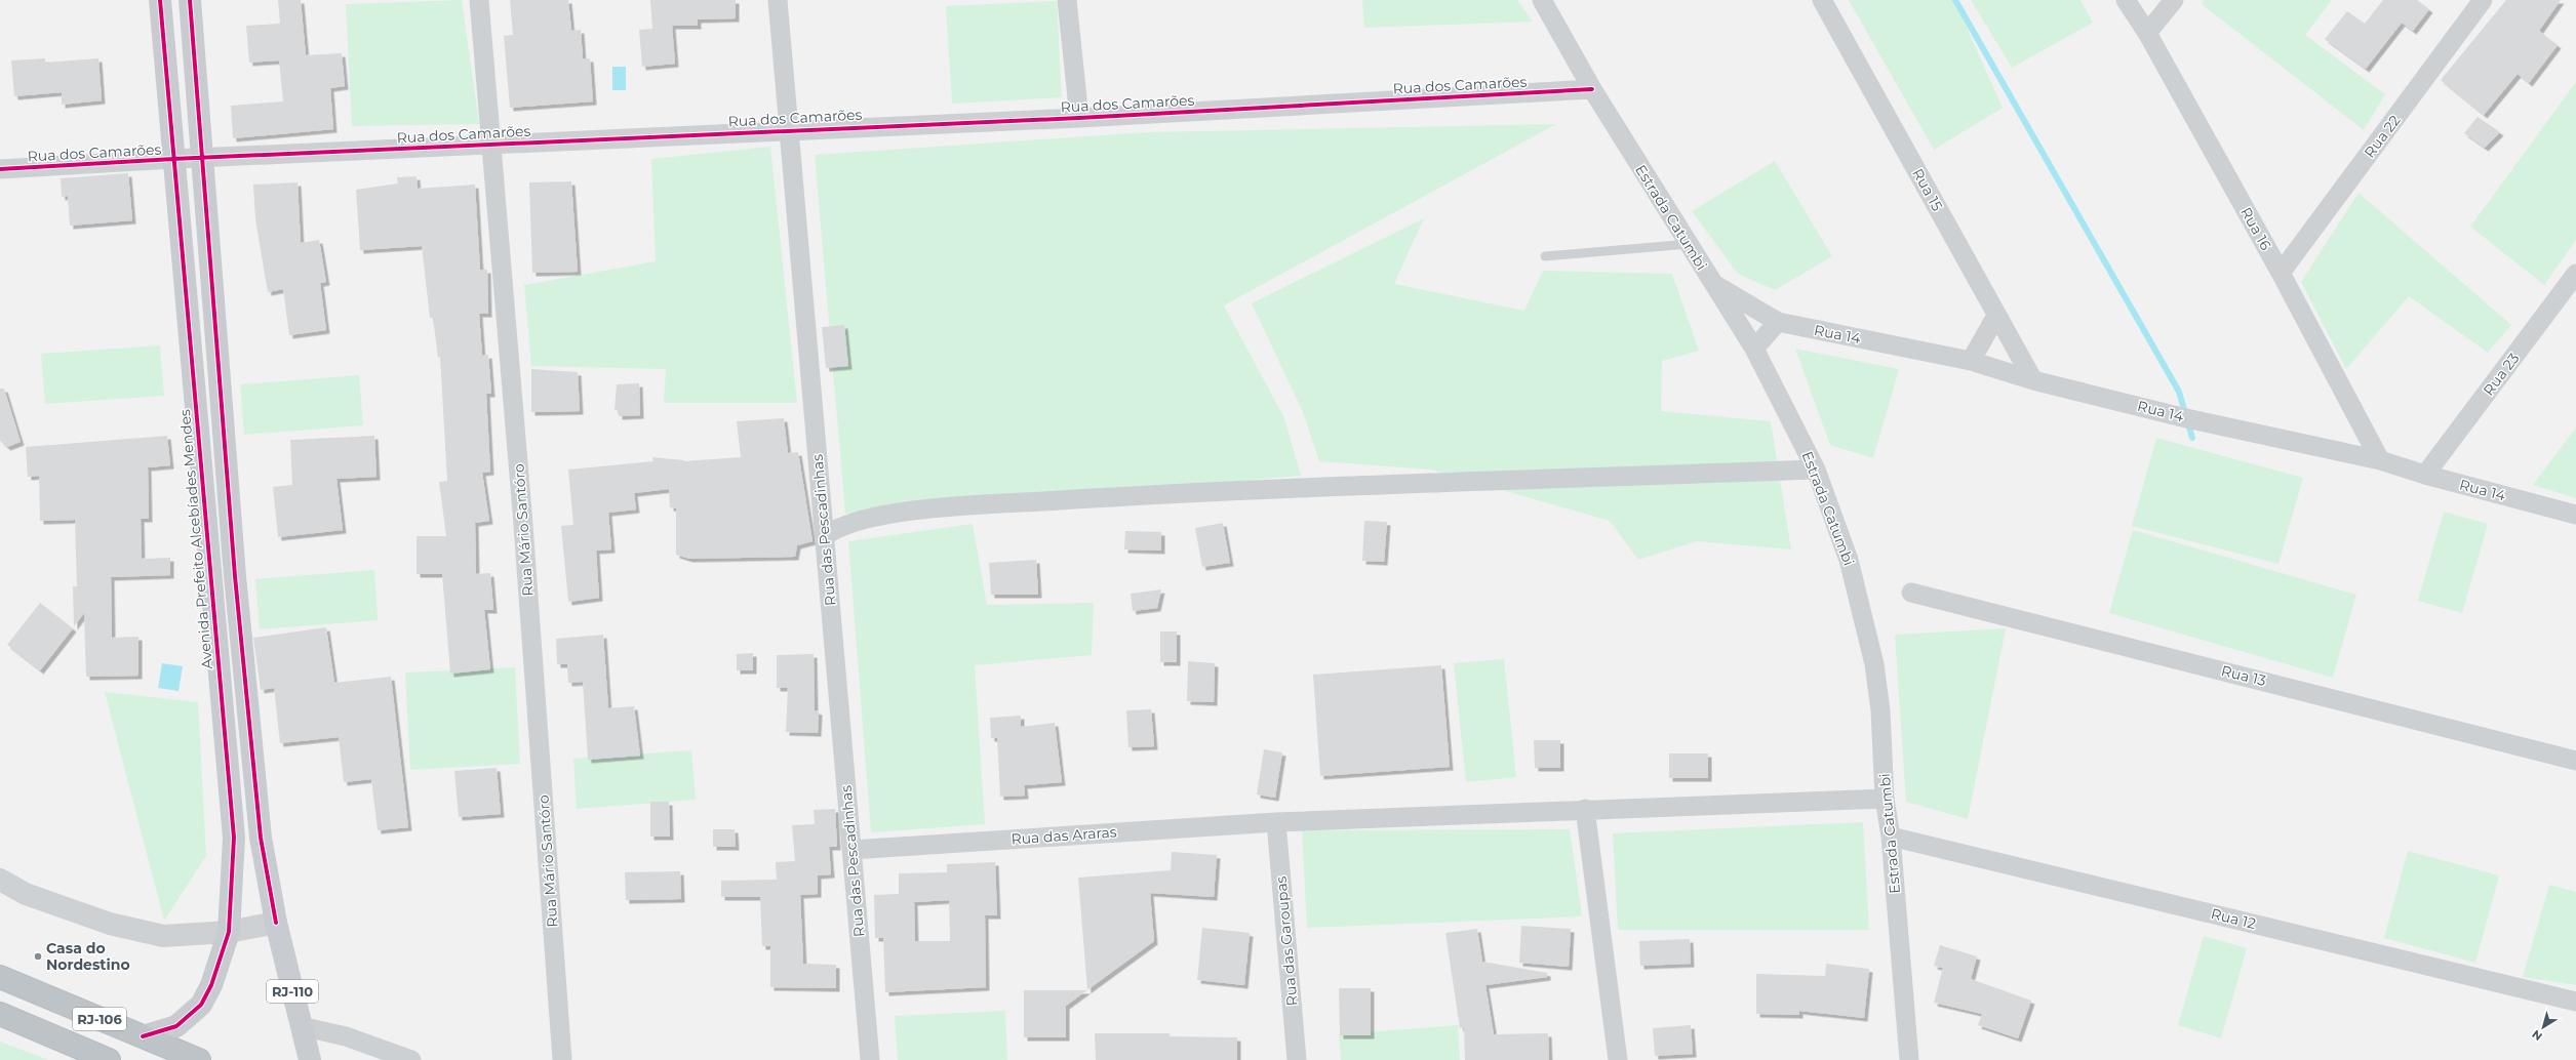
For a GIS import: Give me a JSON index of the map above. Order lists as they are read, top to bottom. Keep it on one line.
{"streets":{"highway":["RJ-106"],"main road":["Avenida Prefeito Alcebíades Mendes","RJ-110"],"street":["Rua dos Camarões","Rua 22","Rua 15","Estrada Catumbi","Rua 16","Rua 14","Rua 23","Rua Mário Santóro","Rua das Pescadinhas","Rua 13","Rua das Araras","Rua 12","Rua das Garoupas"]},"crossings":[["Rua dos Camarões","Estrada Catumbi"],["Rua dos Camarões","Rua Mário Santóro"],["Rua dos Camarões","Rua das Pescadinhas"],["Rua dos Camarões","Avenida Prefeito Alcebíades Mendes"],["Rua dos Camarões","RJ-110"],["Rua 22","Rua 16"],["Rua 15","Rua 14"],["Estrada Catumbi","Rua 14"],["Estrada Catumbi","Rua das Araras"],["Estrada Catumbi","Rua 12"],["Rua 16","Rua 14"],["Rua 14","Rua 23"],["Rua das Pescadinhas","Rua das Araras"],["Avenida Prefeito Alcebíades Mendes","RJ-106"],["Rua das Araras","Rua das Garoupas"]],"places":["Casa do Nordestino"],"north":"bottom left"}
